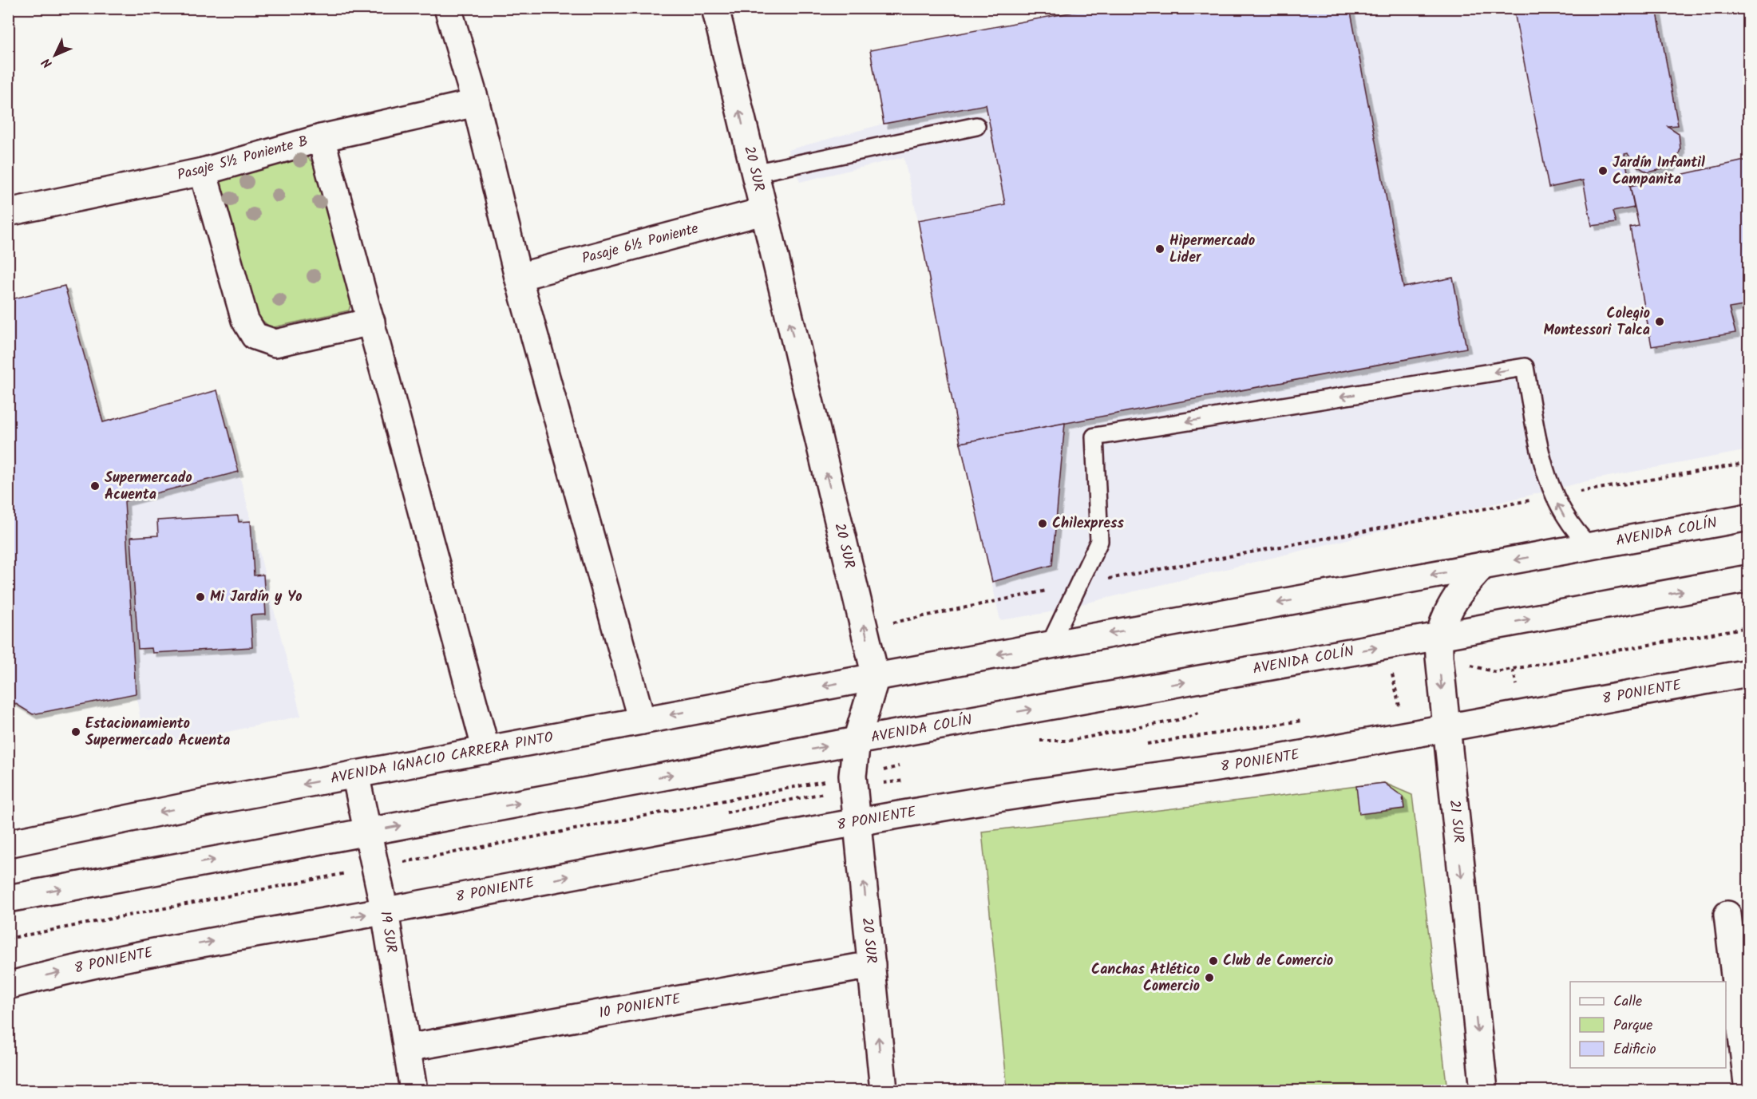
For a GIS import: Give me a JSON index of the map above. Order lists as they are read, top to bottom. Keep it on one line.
{"streets":{"street":["Pasaje 5½ Poniente B","20 SUR","Pasaje 6½ Poniente","AVENIDA COLÍN","8 PONIENTE","AVENIDA IGNACIO CARRERA PINTO","21 SUR","19 SUR","10 PONIENTE"]},"crossings":[["20 SUR","Pasaje 6½ Poniente"],["20 SUR","AVENIDA COLÍN"],["20 SUR","8 PONIENTE"],["20 SUR","AVENIDA IGNACIO CARRERA PINTO"],["20 SUR","10 PONIENTE"],["AVENIDA COLÍN","AVENIDA IGNACIO CARRERA PINTO"],["AVENIDA COLÍN","21 SUR"],["8 PONIENTE","21 SUR"],["8 PONIENTE","19 SUR"],["AVENIDA IGNACIO CARRERA PINTO","19 SUR"],["19 SUR","10 PONIENTE"]],"one_way":["20 SUR","21 SUR"],"places":["Jardín Infantil Campanita","Hipermercado Lider","Colegio Montessori Talca","Supermercado Acuenta","Chilexpress","Mi Jardín y Yo","Estacionamiento Supermercado Acuenta","Club de Comercio","Canchas Atlético Comercio"],"legend":["Calle","Parque","Edificio"],"north":"bottom left"}
